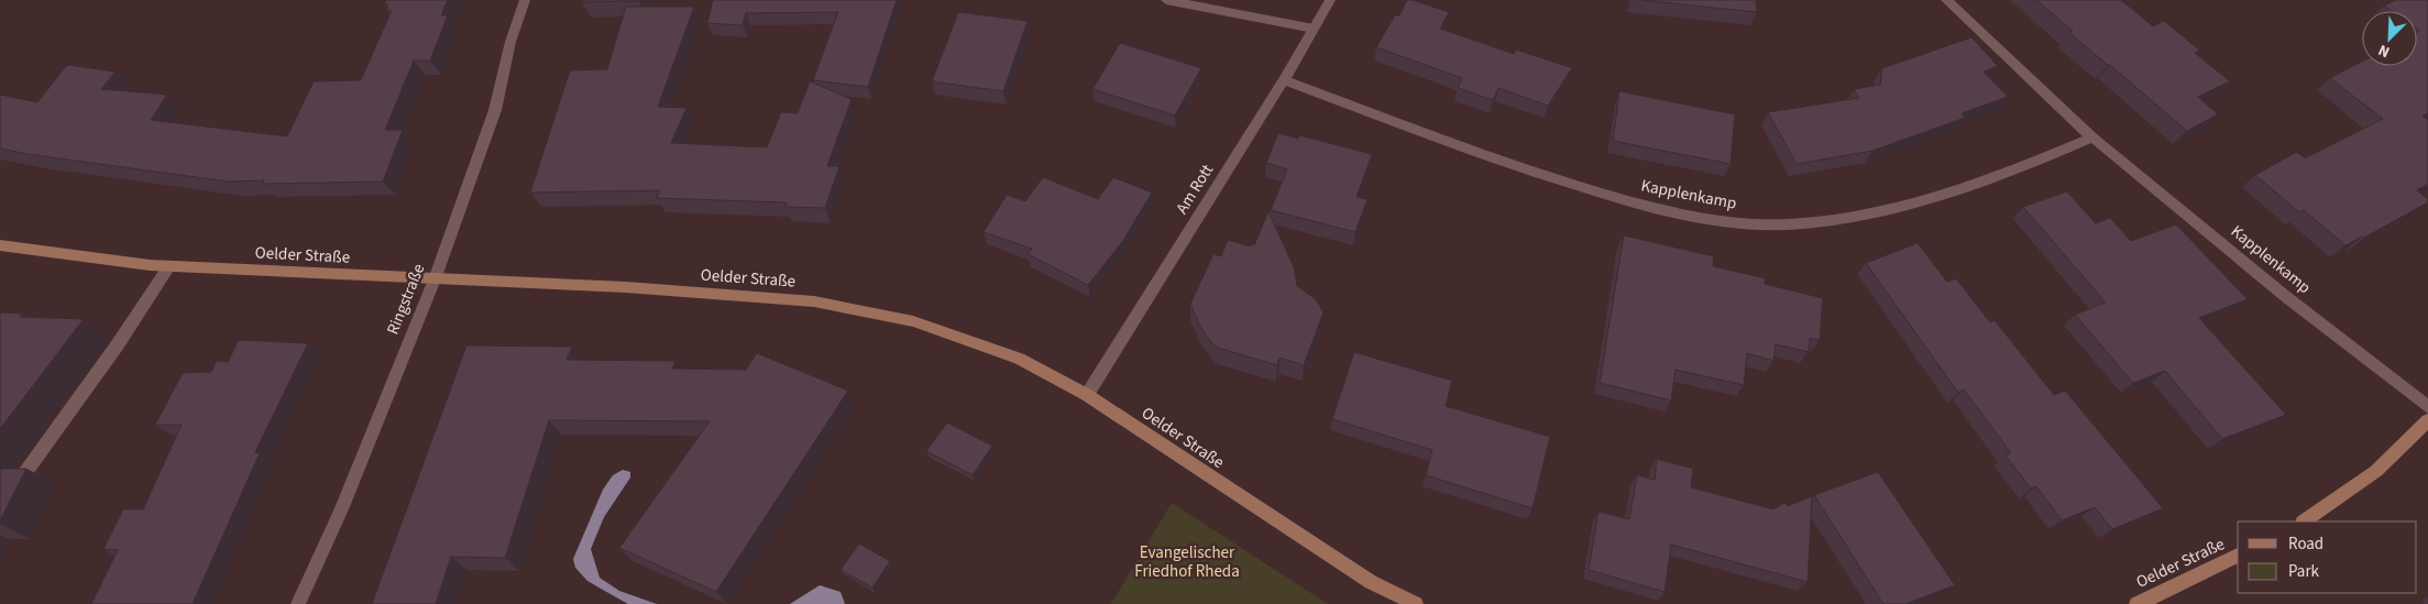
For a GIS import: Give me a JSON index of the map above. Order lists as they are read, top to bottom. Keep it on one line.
{"streets":{"street":["Am Rott","Kapplenkamp","Oelder Straße","Ringstraße"]},"crossings":[["Am Rott","Kapplenkamp"],["Am Rott","Oelder Straße"],["Oelder Straße","Ringstraße"]],"parks":["Evangelischer Friedhof Rheda"],"legend":["Road","Park"],"north":"bottom left"}
